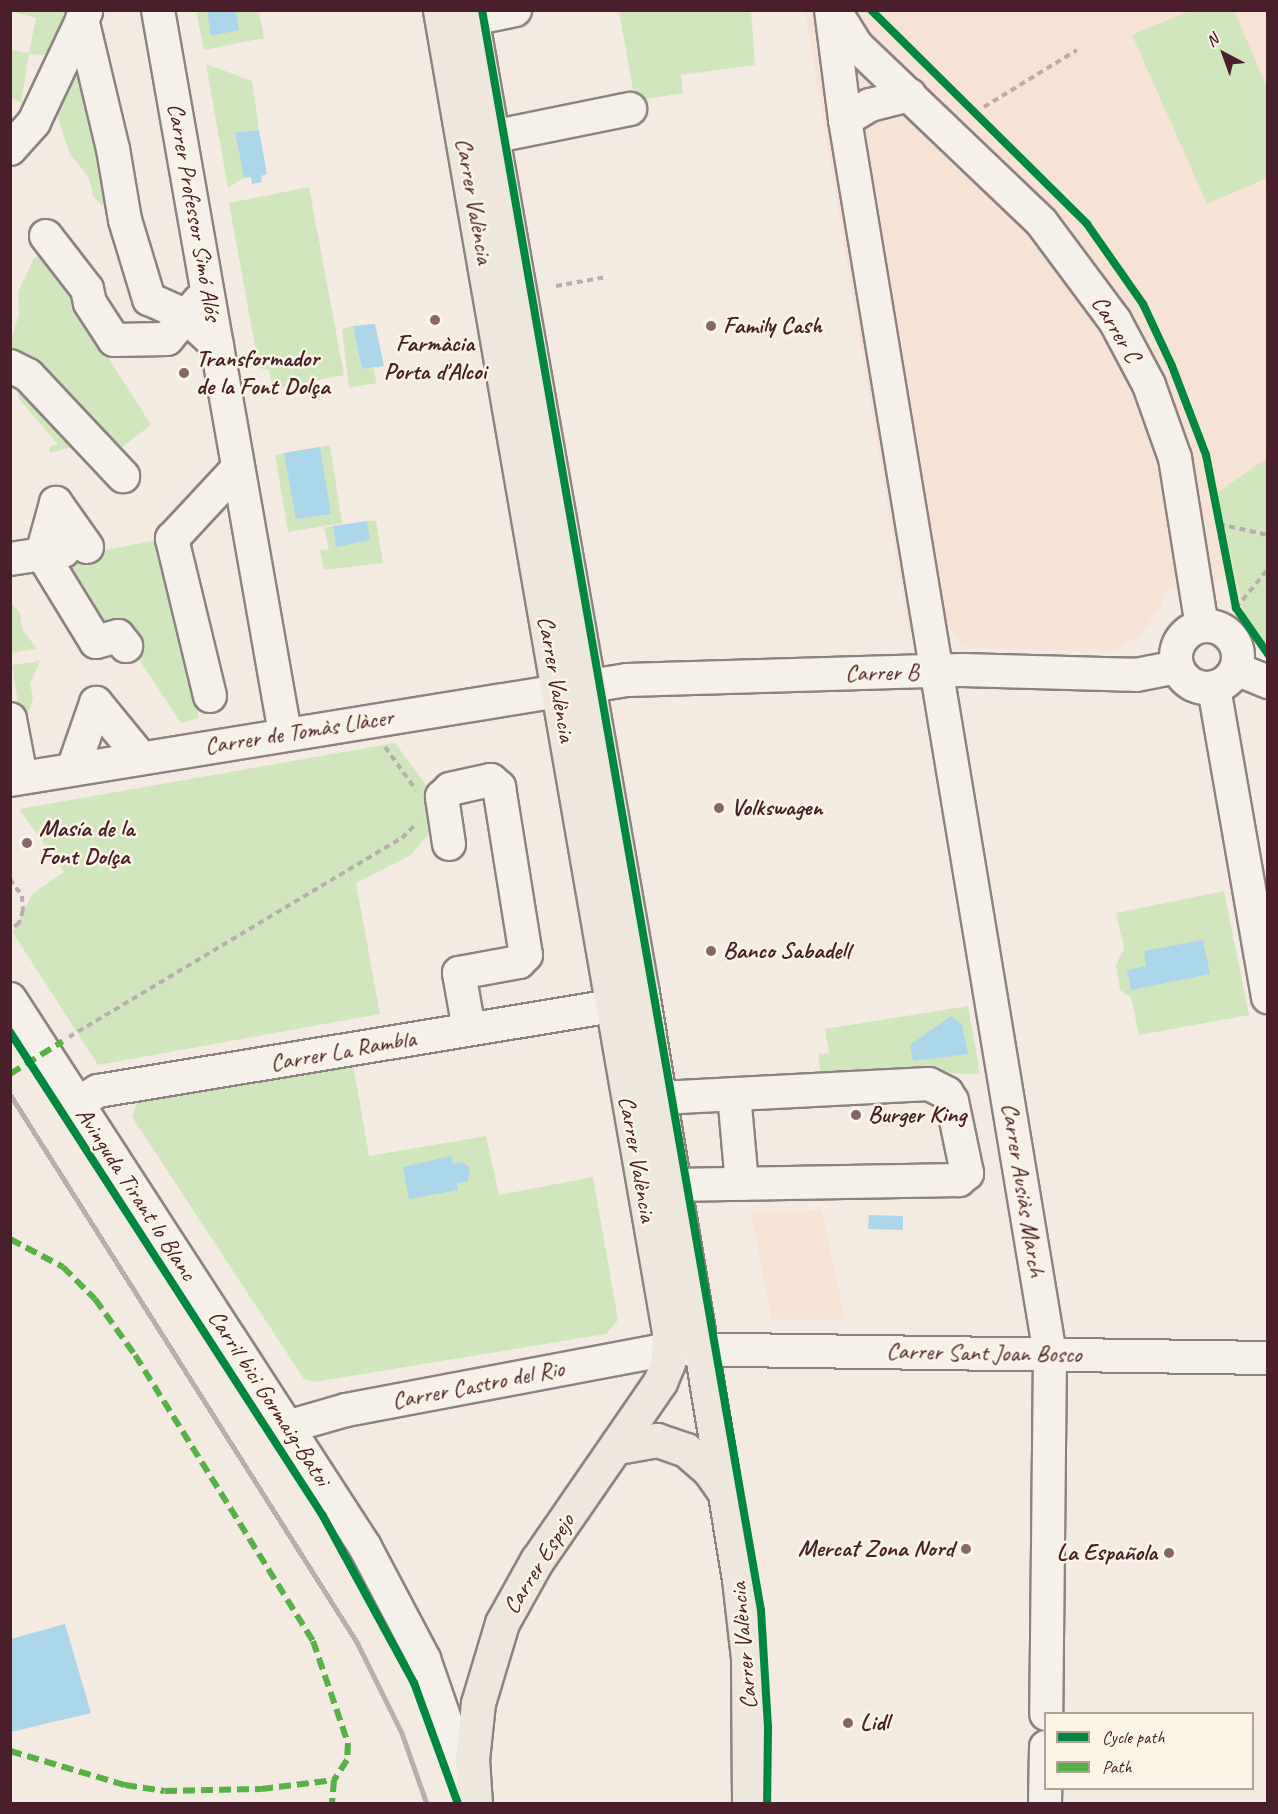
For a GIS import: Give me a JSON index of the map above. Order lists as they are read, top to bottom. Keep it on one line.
{"streets":{"main road":["Carrer València","Carrer Espejo"],"street":["Carrer Professor Simó Alós","Carrer C","Carrer B","Carrer de Tomàs Llàcer","Carrer La Rambla","Carrer Ausiàs March","Avinguda Tirant lo Blanc","Carrer Sant Joan Bosco","Carrer Castro del Rio"],"cycle path":["Carril bici Gormaig-Batoi"]},"crossings":[["Carrer València","Carrer B"],["Carrer València","Carrer de Tomàs Llàcer"],["Carrer València","Carrer La Rambla"],["Carrer València","Carrer Sant Joan Bosco"],["Carrer València","Carrer Castro del Rio"],["Carrer València","Carrer Espejo"],["Carrer Professor Simó Alós","Carrer de Tomàs Llàcer"],["Carrer C","Carrer B"],["Carrer C","Carrer Ausiàs March"],["Carrer B","Carrer de Tomàs Llàcer"],["Carrer B","Carrer Ausiàs March"],["Carrer La Rambla","Avinguda Tirant lo Blanc"],["Carrer Ausiàs March","Carrer Sant Joan Bosco"],["Avinguda Tirant lo Blanc","Carrer Castro del Rio"],["Avinguda Tirant lo Blanc","Carrer Espejo"],["Carrer Castro del Rio","Carrer Espejo"]],"places":["Farmàcia Porta d'Alcoi","Family Cash","Transformador de la Font Dolça","Volkswagen","Masía de la Font Dolça","Banco Sabadell","Burger King","Mercat Zona Nord","La Española","Lidl"],"legend":["Cycle path","Path"],"north":"top left"}
